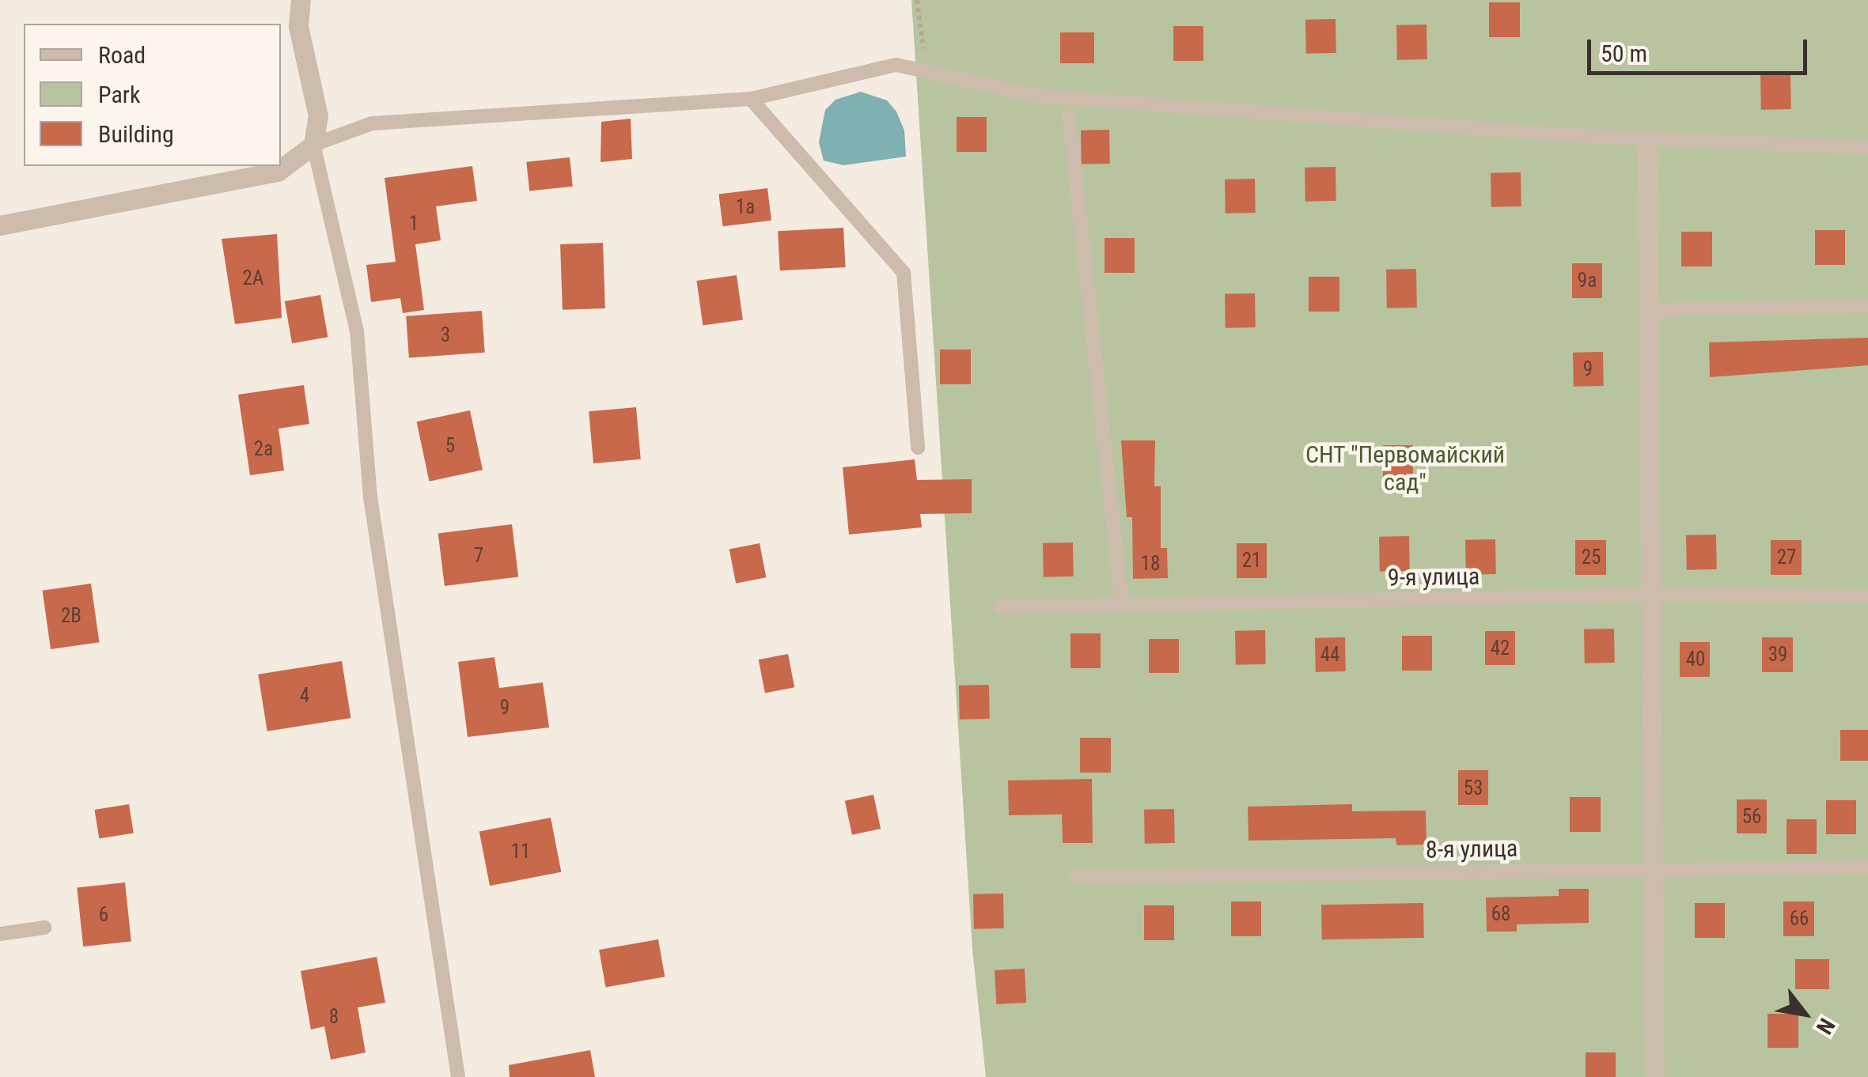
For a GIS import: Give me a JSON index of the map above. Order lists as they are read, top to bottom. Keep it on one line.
{"streets":{"lane":["9-я улица","8-я улица"]},"parks":["СНТ \"Первомайский сад\""],"house_numbers":["1а","1","2А","9а","3","9","5","2а","7","25","27","21","18","2В","42","44","39","40","4","9","53","56","11","68","6","66","8"],"legend":["Road","Park","Building"],"scale_bar":"50 m","north":"bottom right"}
